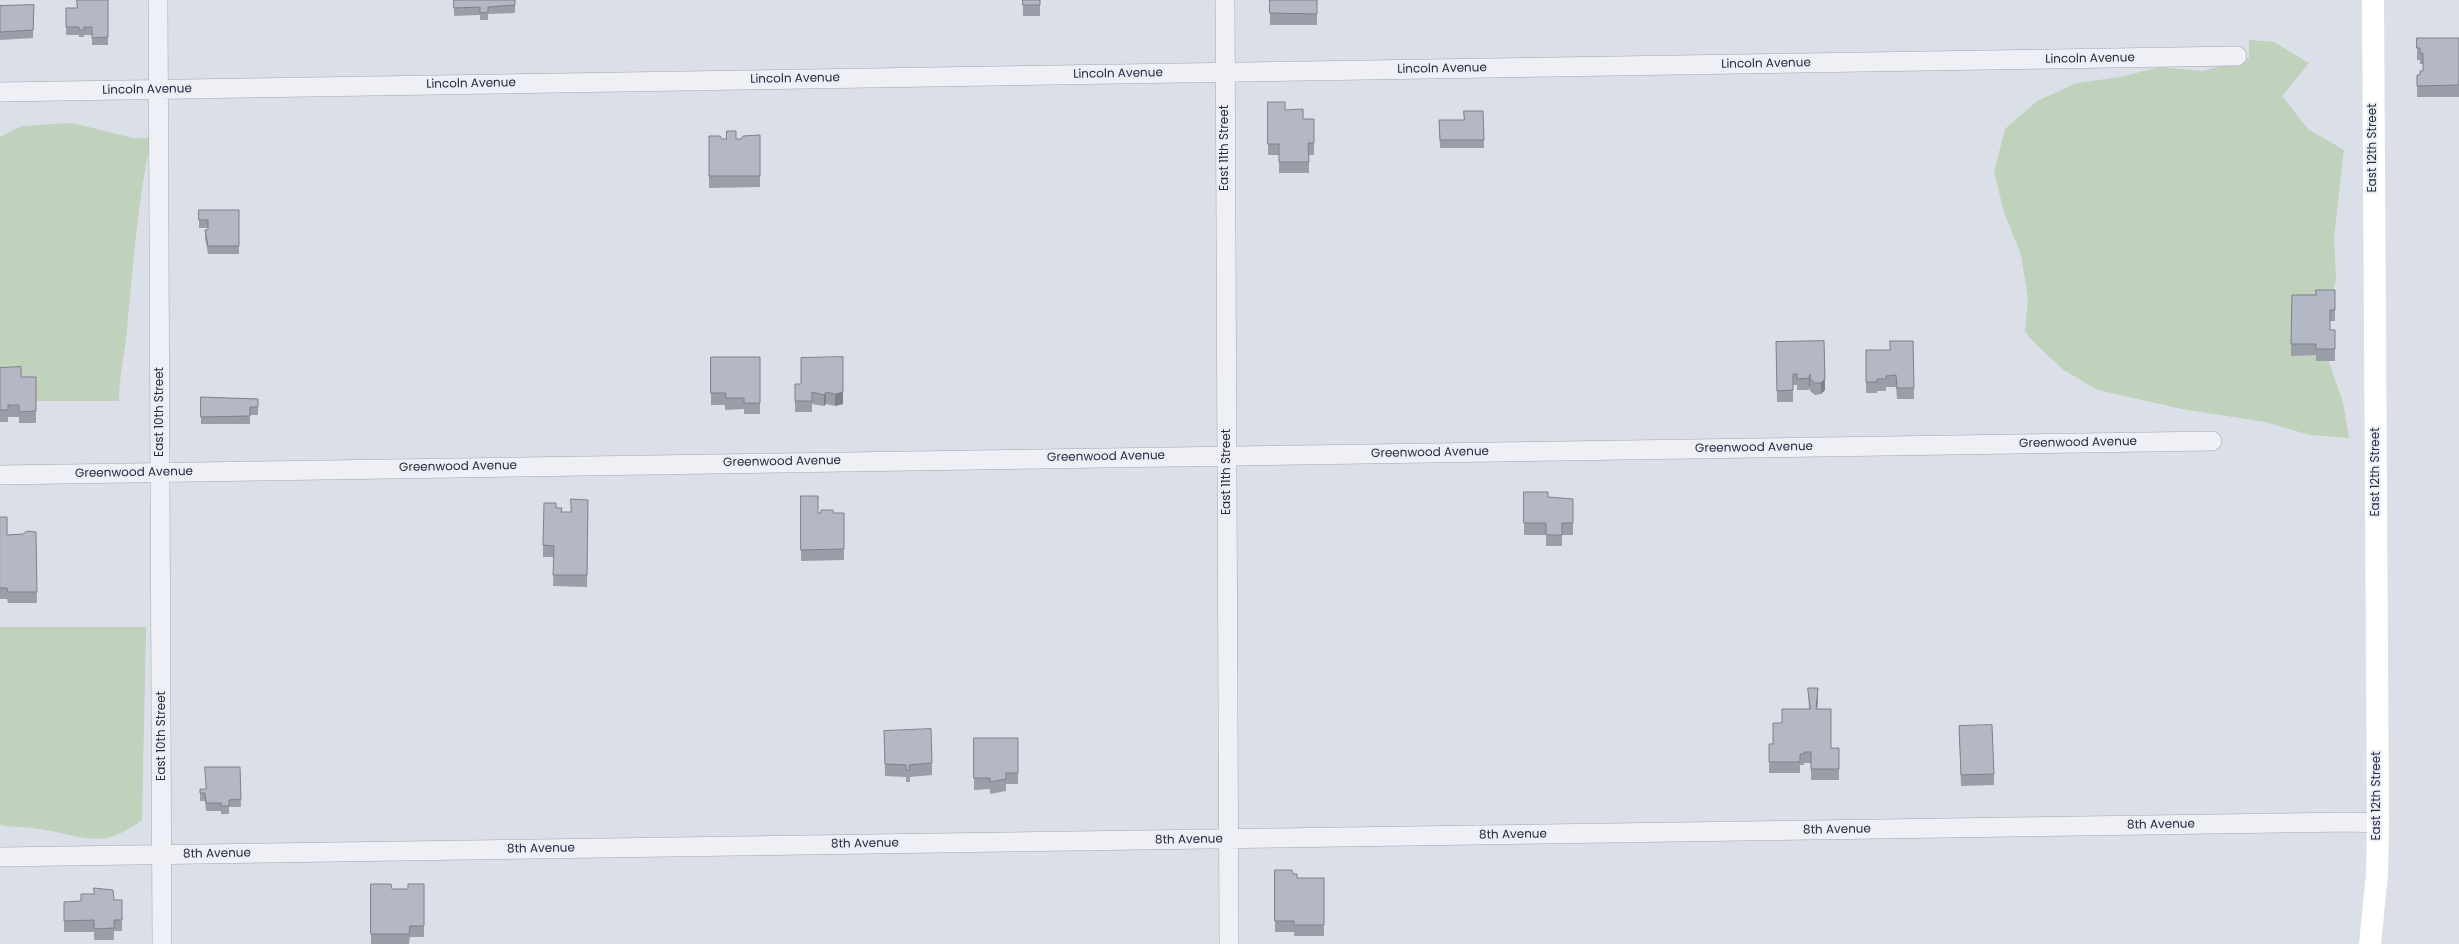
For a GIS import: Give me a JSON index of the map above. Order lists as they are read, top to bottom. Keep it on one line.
{"streets":{"street":["Lincoln Avenue","East 11th Street","East 12th Street","East 10th Street","Greenwood Avenue","8th Avenue"]},"crossings":[["Lincoln Avenue","East 11th Street"],["Lincoln Avenue","East 10th Street"],["East 11th Street","Greenwood Avenue"],["East 11th Street","8th Avenue"],["East 12th Street","8th Avenue"],["East 10th Street","Greenwood Avenue"],["East 10th Street","8th Avenue"]]}
